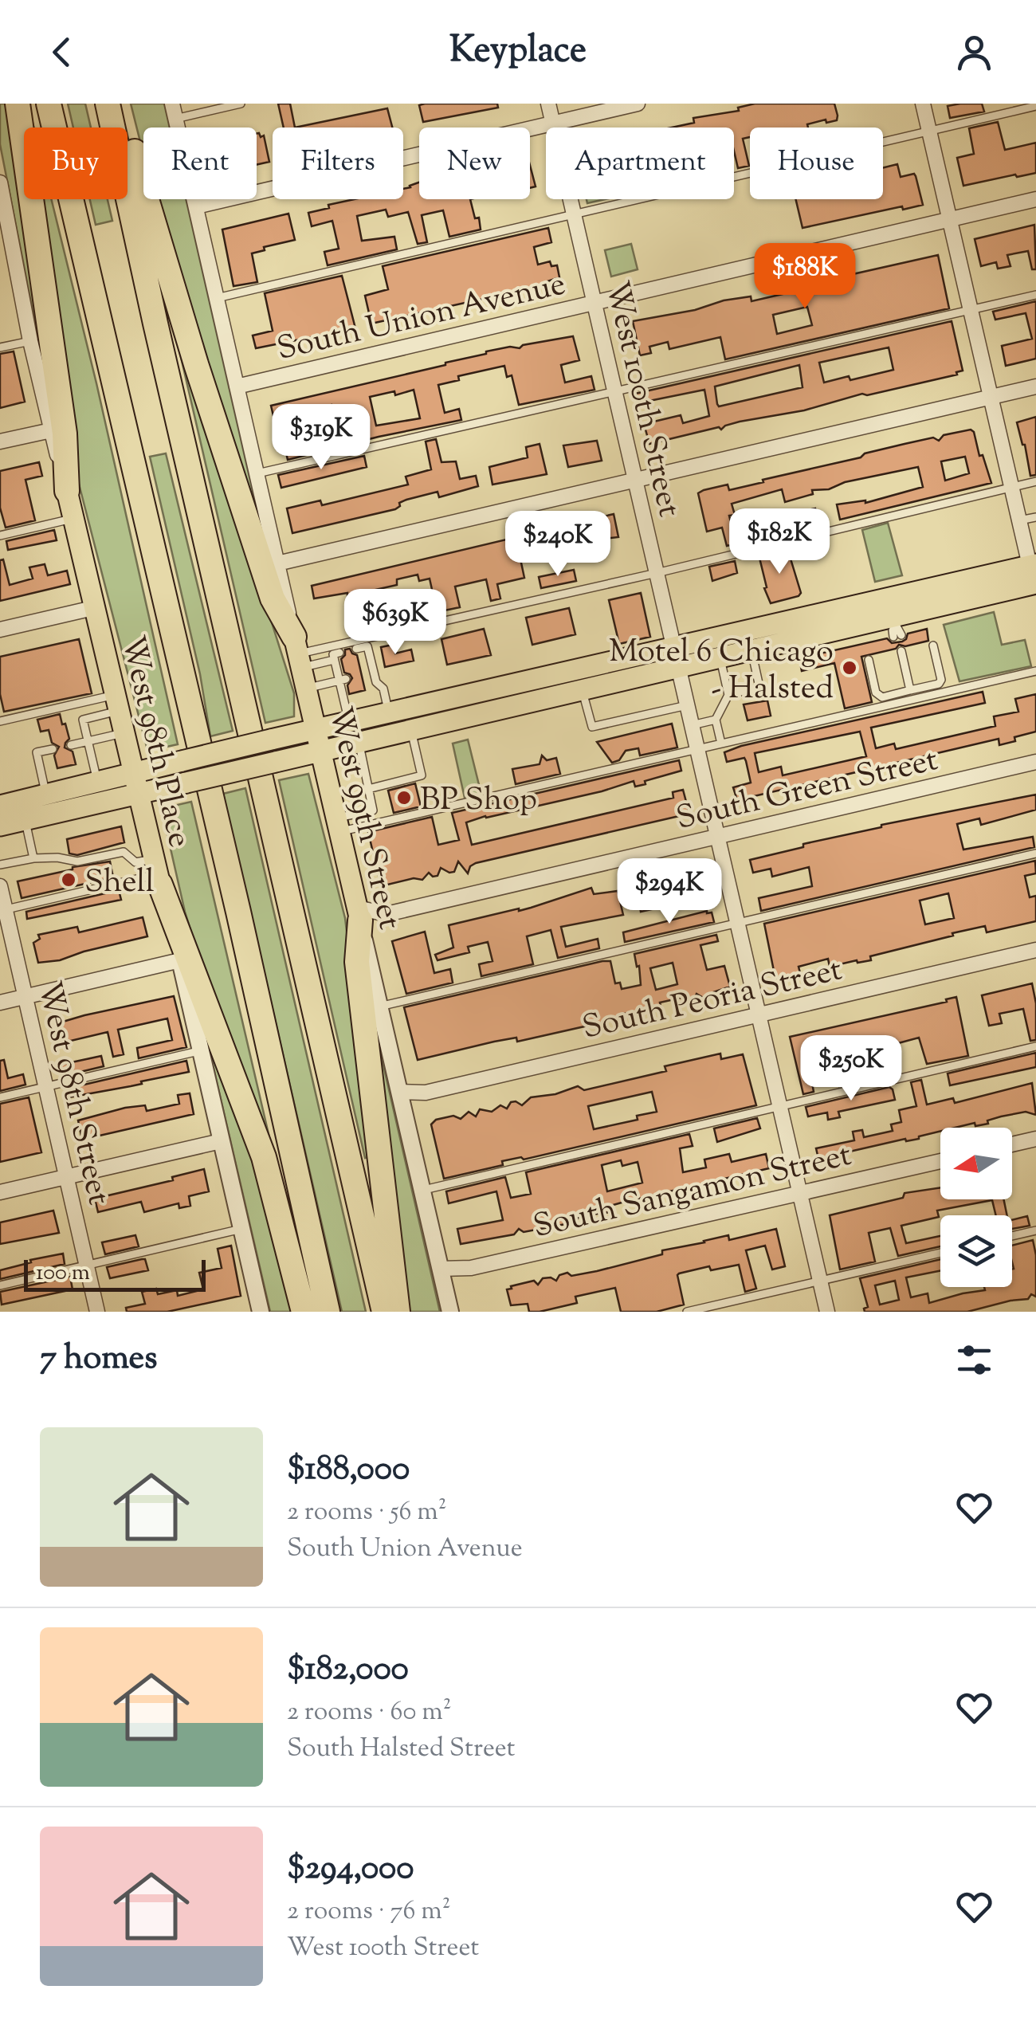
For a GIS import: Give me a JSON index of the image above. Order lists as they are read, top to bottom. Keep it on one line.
{"streets":{"main road":["West 98th Place","West 99th Street"],"street":["South Union Avenue","West 100th Street","South Green Street","South Peoria Street","West 98th Street","South Sangamon Street"]},"crossings":[["South Union Avenue","West 100th Street"],["South Union Avenue","West 99th Street"],["West 100th Street","South Green Street"],["West 100th Street","South Peoria Street"],["West 100th Street","South Sangamon Street"],["South Green Street","West 99th Street"],["West 99th Street","South Peoria Street"],["West 99th Street","South Sangamon Street"]],"places":["Motel 6 Chicago - Halsted","BP Shop","Shell"],"scale_bar":"100 m","north":"left","page":{"header":"Keyplace","chip":["Buy","Rent","Filters","New","Apartment","House"],"price":["$188K","$319K","$182K","$240K","$639K","$294K","$250K"],"scale":"100 m","heading":"7 homes","list":[{"name":"$188,000","note":"2 rooms · 56 m² · South Union Avenue"},{"name":"$182,000","note":"2 rooms · 60 m² · South Halsted Street"},{"name":"$294,000","note":"2 rooms · 76 m² · West 100th Street"}]}}
